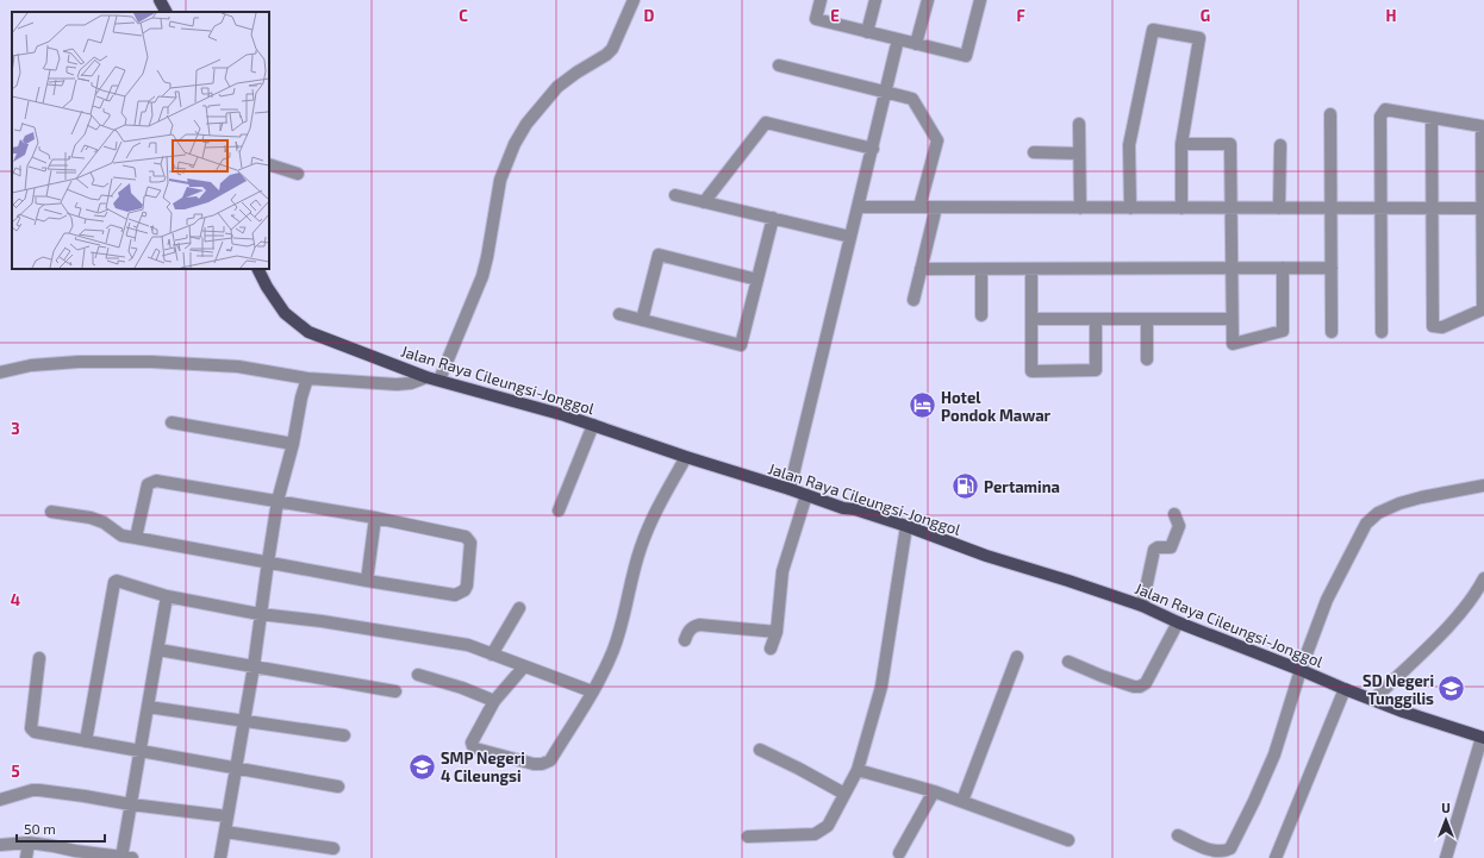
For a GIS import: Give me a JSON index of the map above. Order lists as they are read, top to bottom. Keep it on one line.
{"streets":{"main road":["Jalan Raya Cileungsi-Jonggol"]},"places":{"hotel":["Hotel Pondok Mawar"],"fuel station":["Pertamina"],"school or university":["SD Negeri Tunggilis","SMP Negeri 4 Cileungsi"]},"scale_bar":"50 m","north":"top","grid":{"columns":["C","D","E","F","G","H"],"rows":["3","4","5"]}}
